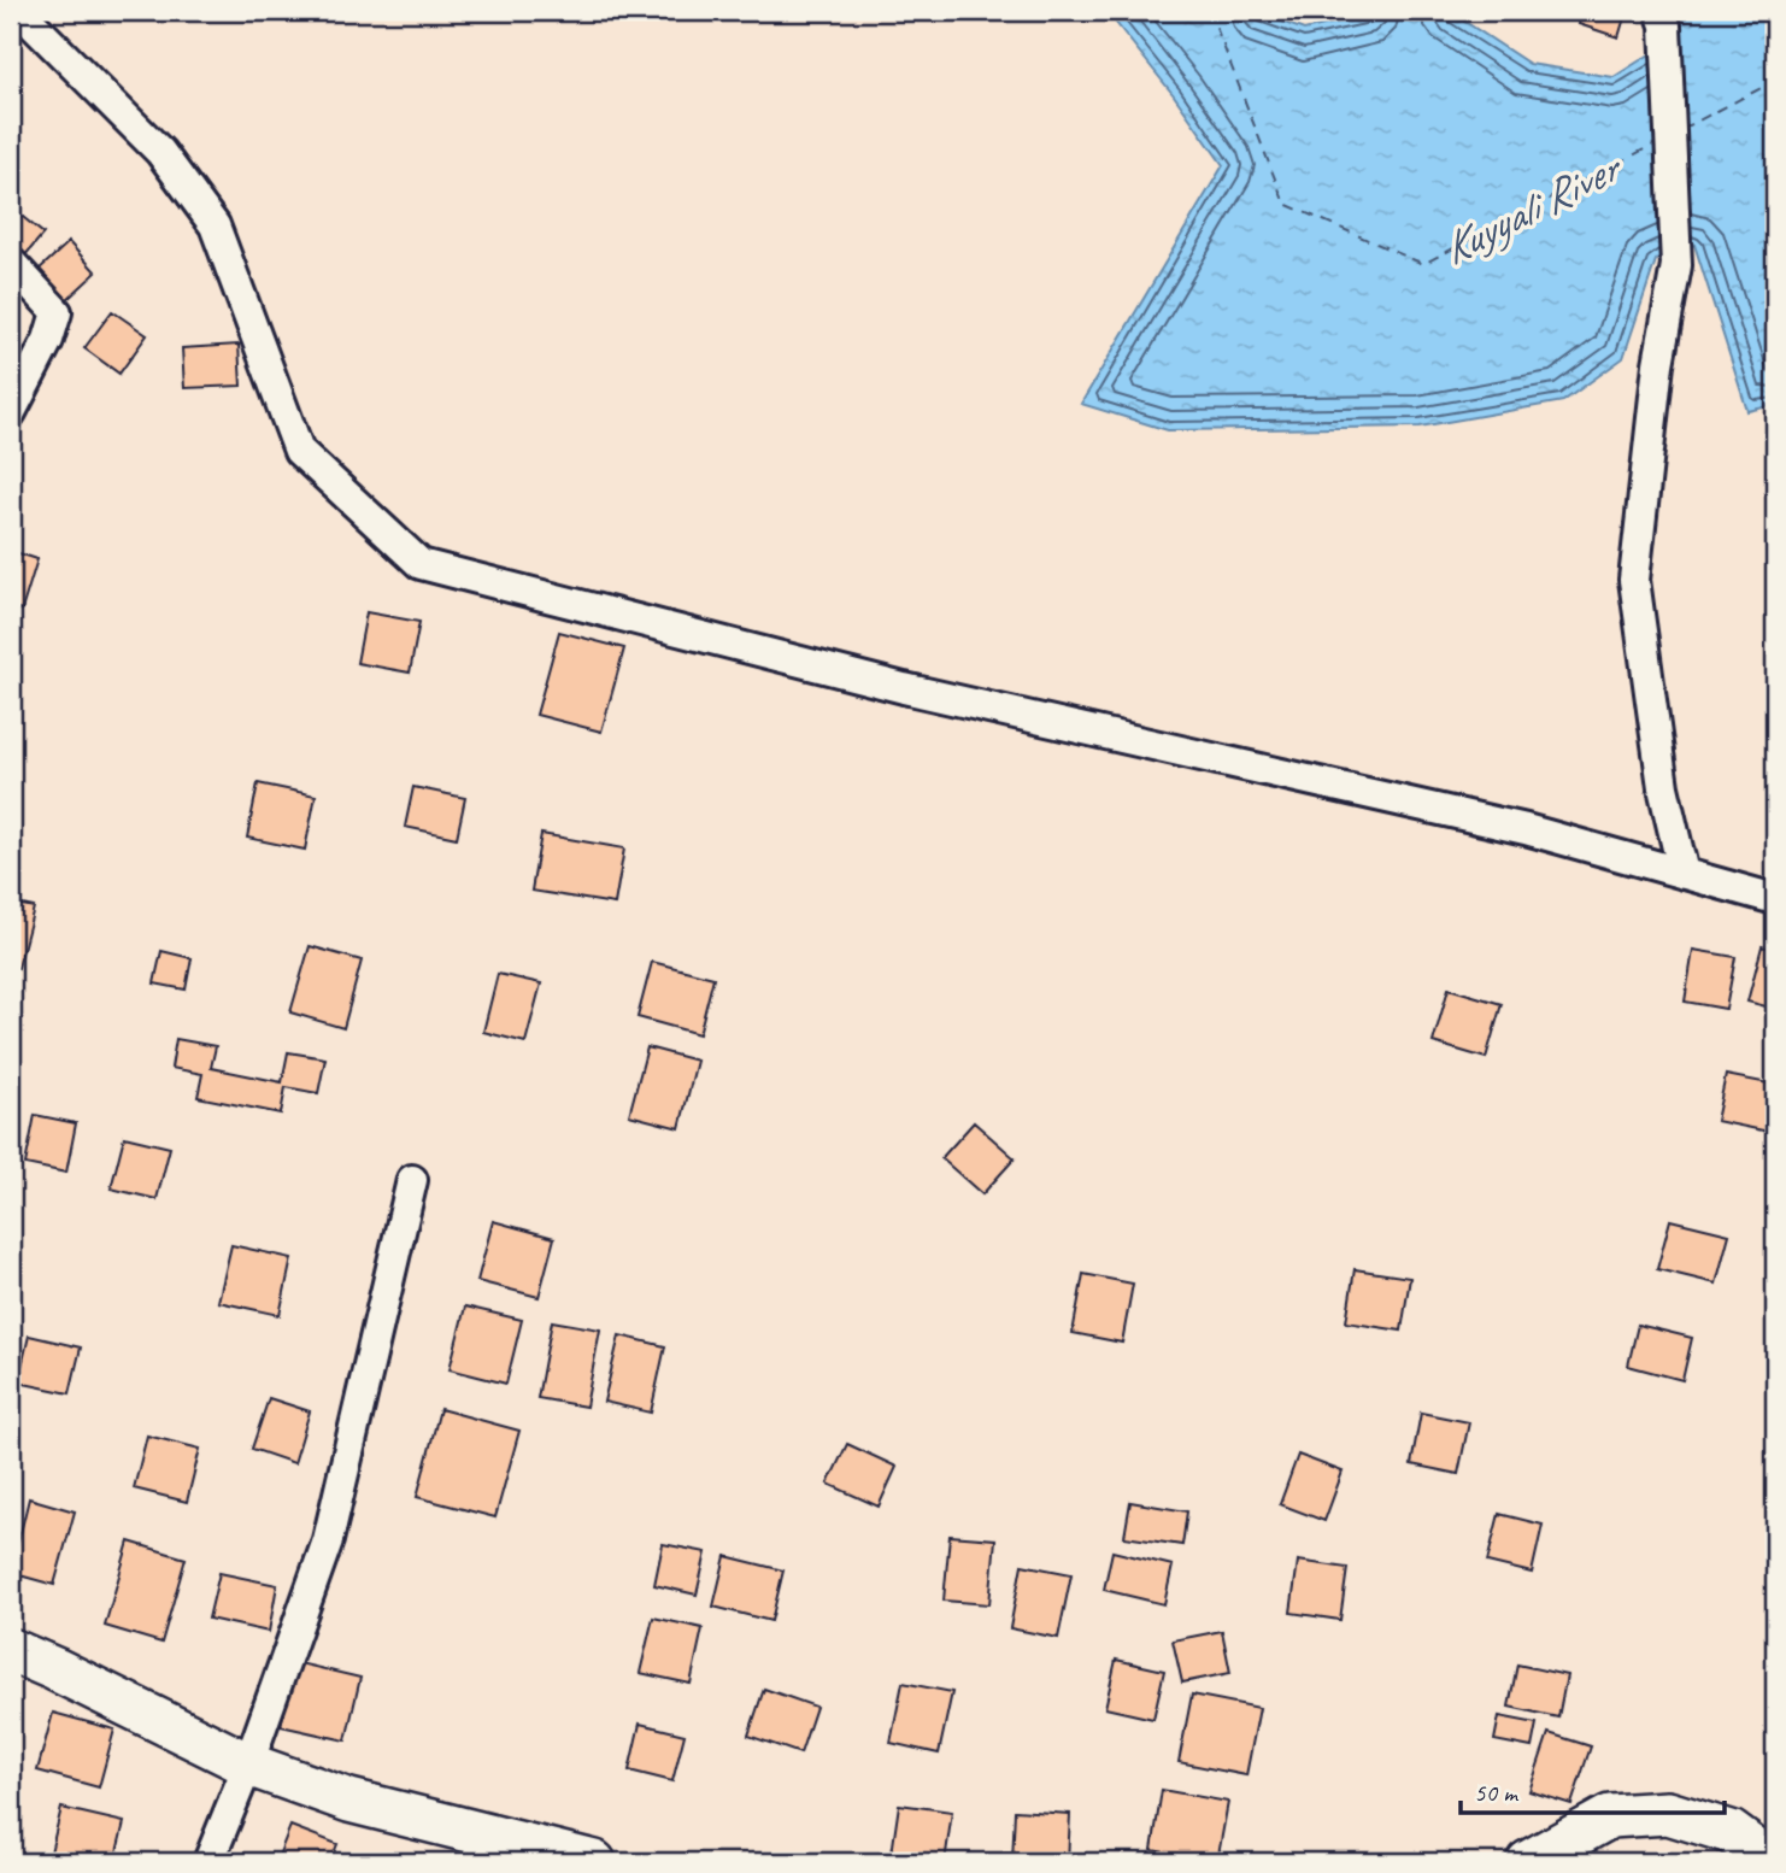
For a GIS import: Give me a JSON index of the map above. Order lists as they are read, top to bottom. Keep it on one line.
{"water":["Kuyyali River"],"scale_bar":"50 m"}
